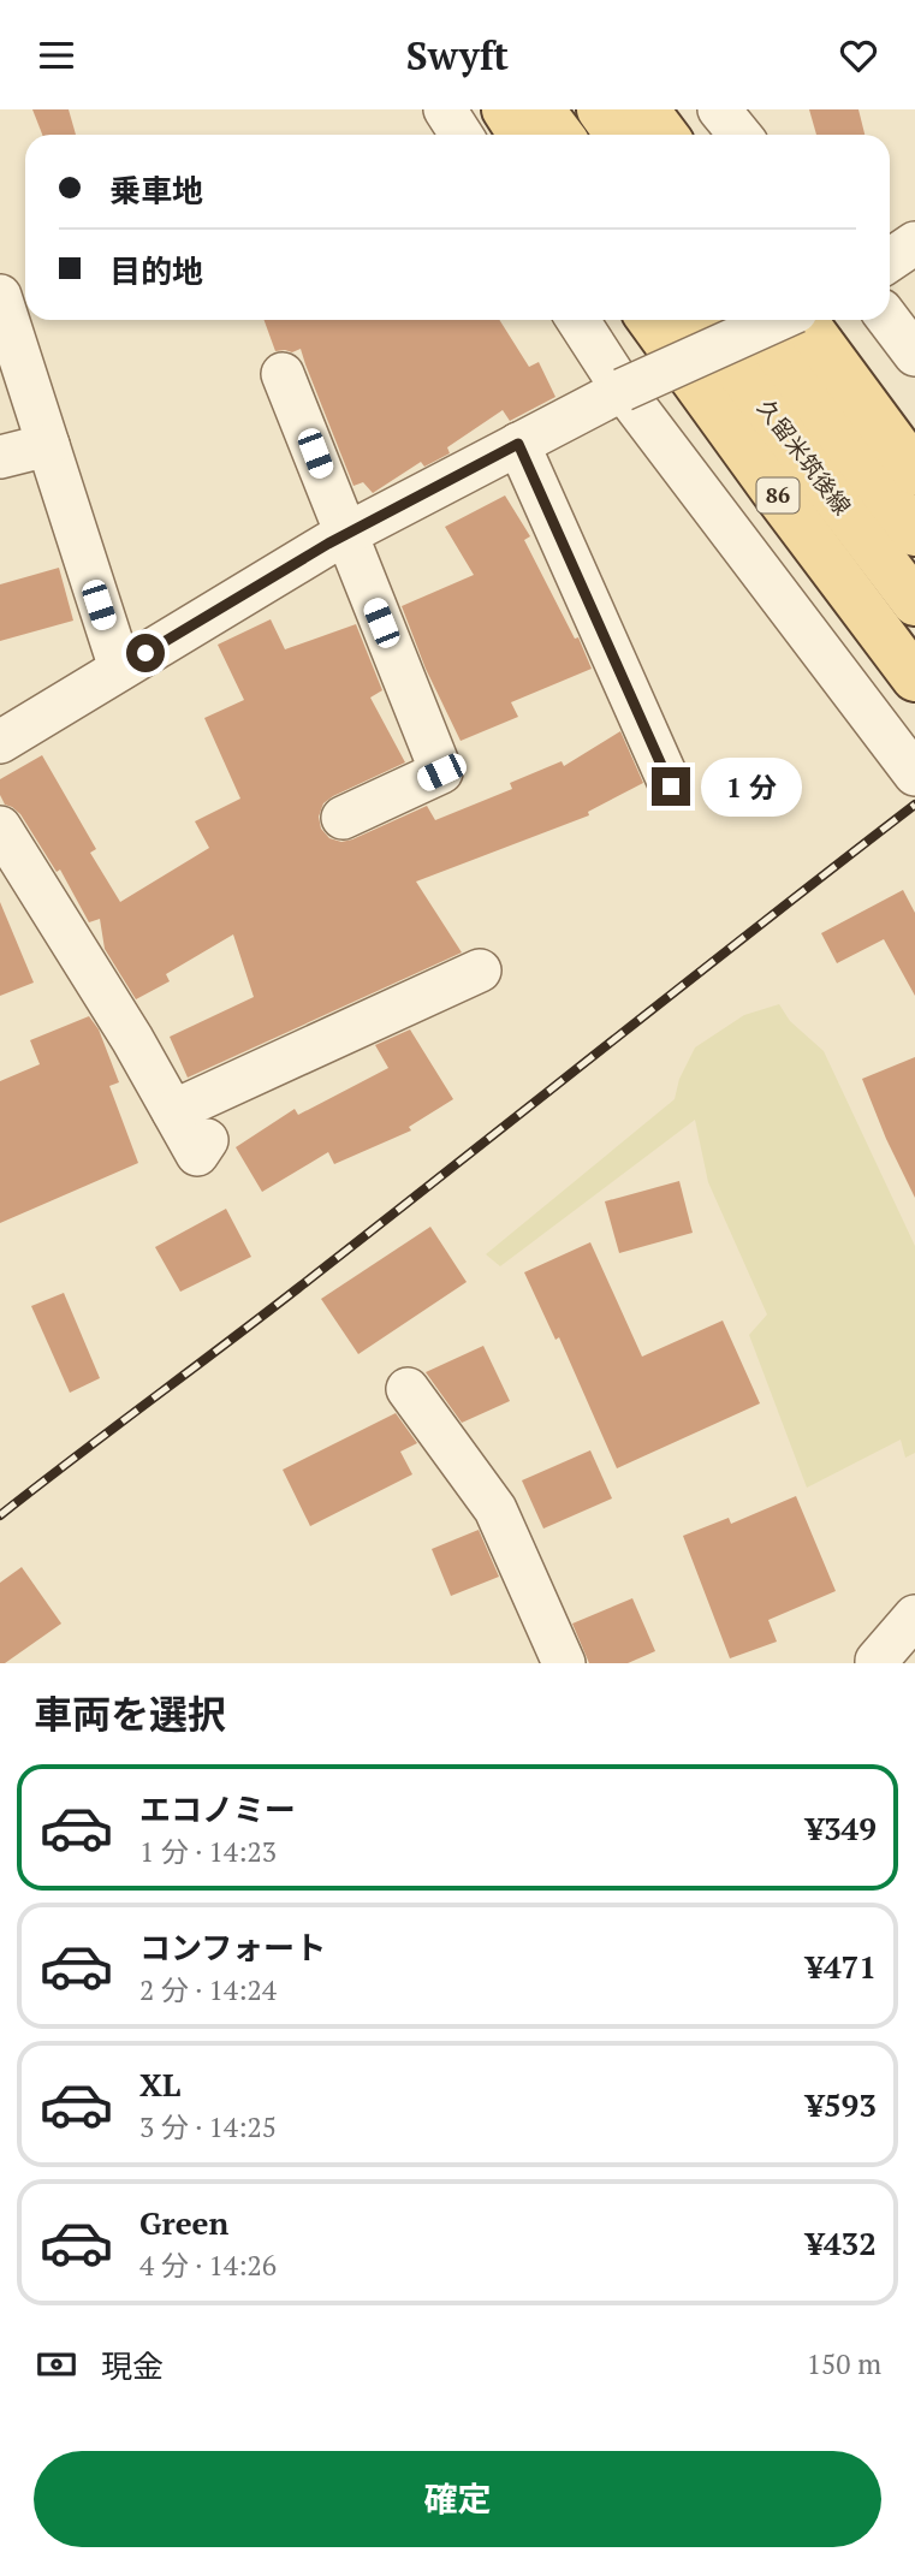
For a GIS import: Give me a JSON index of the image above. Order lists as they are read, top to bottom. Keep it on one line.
{"streets":{"main road":["久留米筑後線","86"]},"page":{"header":"Swyft","banner":["乗車地","目的地"],"bubble":"1 分","heading":"車両を選択","list":[{"name":"エコノミー","note":"1 分 · 14:23","value":"¥349"},{"name":"コンフォート","note":"2 分 · 14:24","value":"¥471"},{"name":"XL","note":"3 分 · 14:25","value":"¥593"},{"name":"Green","note":"4 分 · 14:26","value":"¥432"}],"pay":["現金","150 m"],"buttons":"確定"}}
